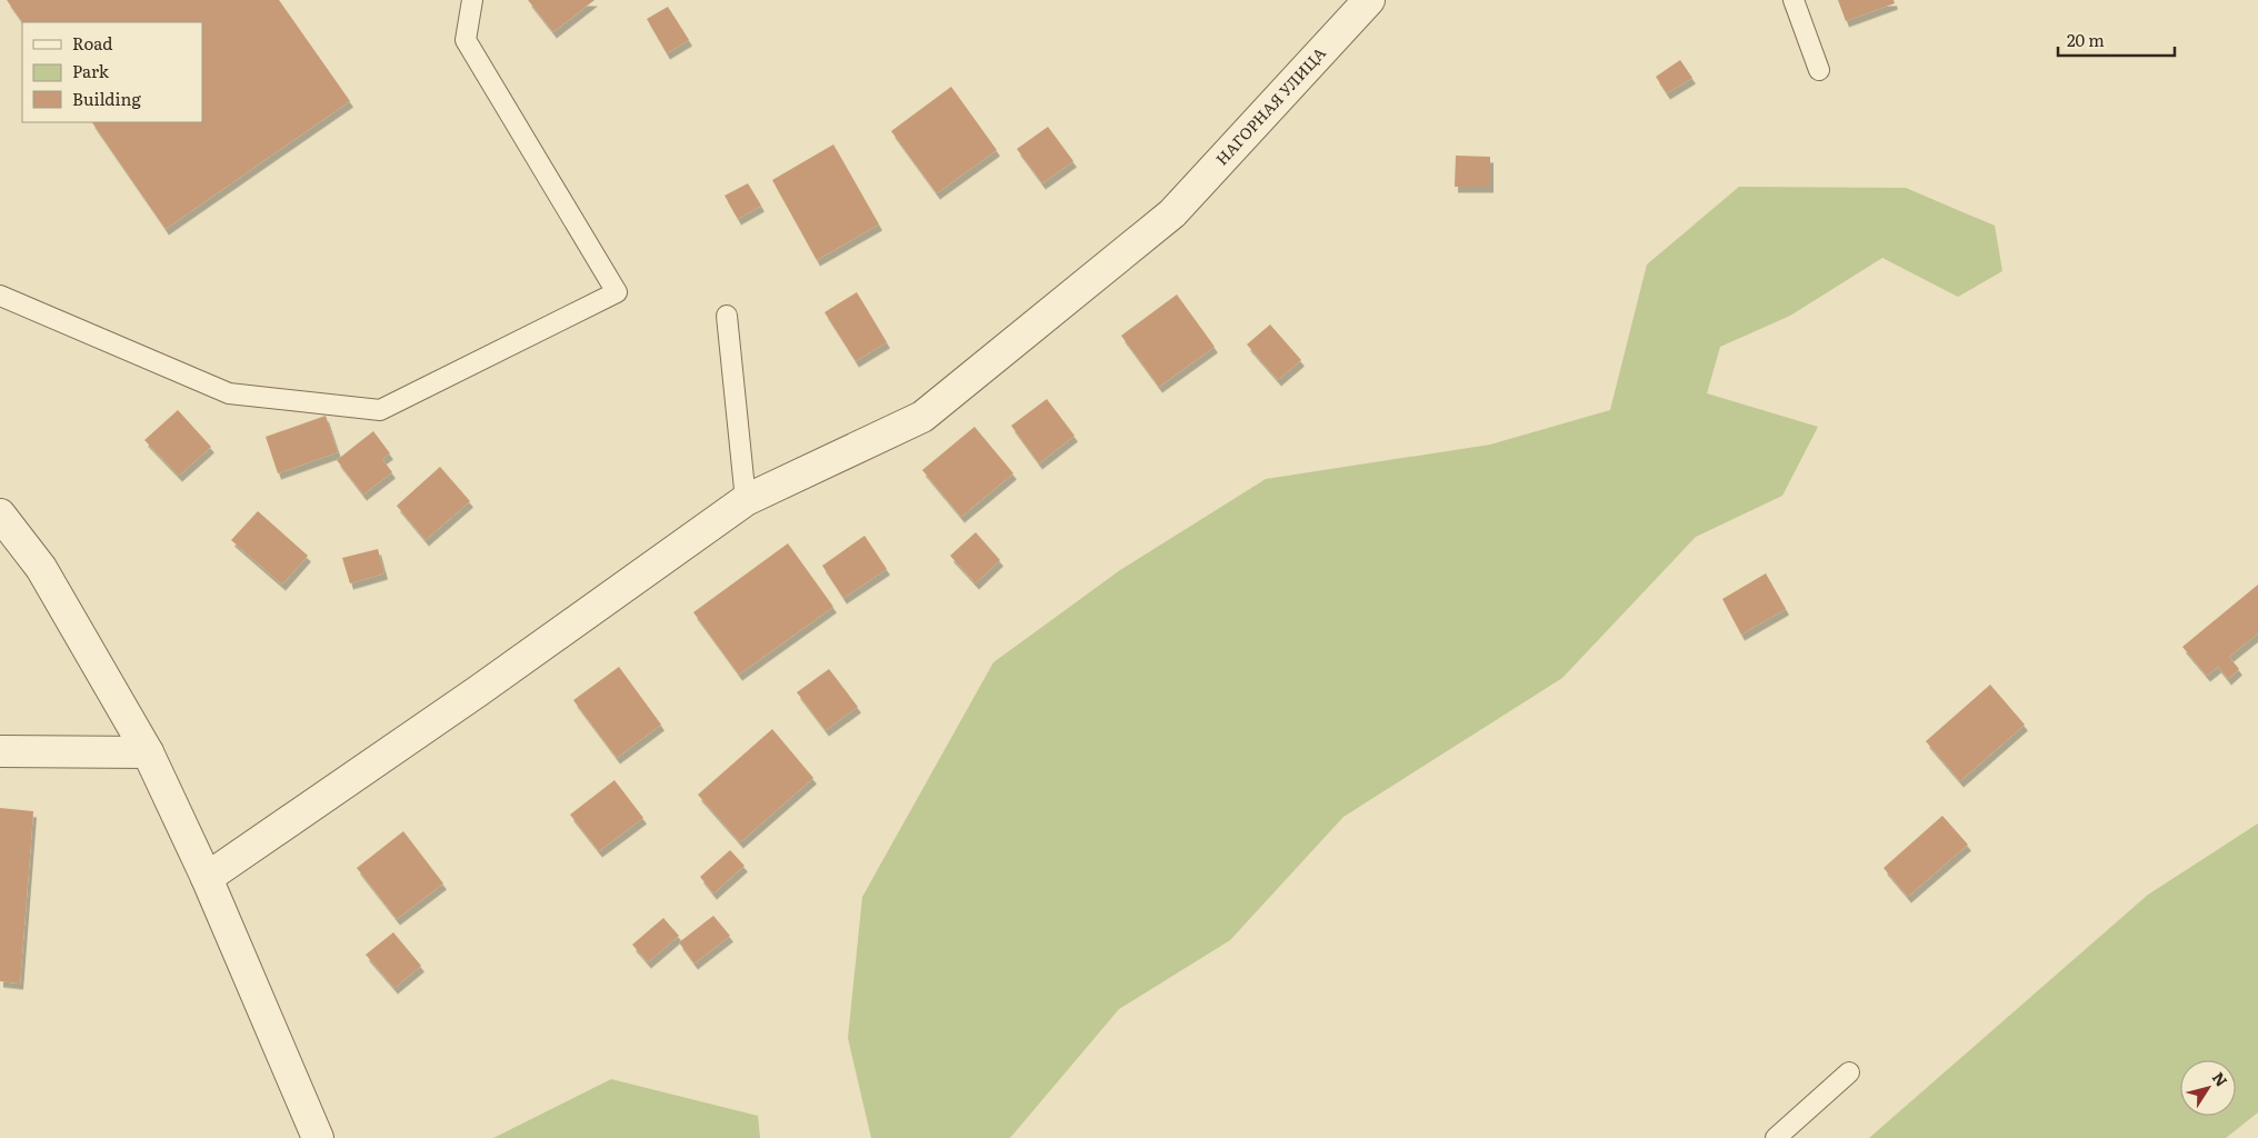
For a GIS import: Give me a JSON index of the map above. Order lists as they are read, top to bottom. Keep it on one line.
{"streets":{"street":["НАГОРНАЯ УЛИЦА"]},"legend":["Road","Park","Building"],"scale_bar":"20 m","north":"top right"}
